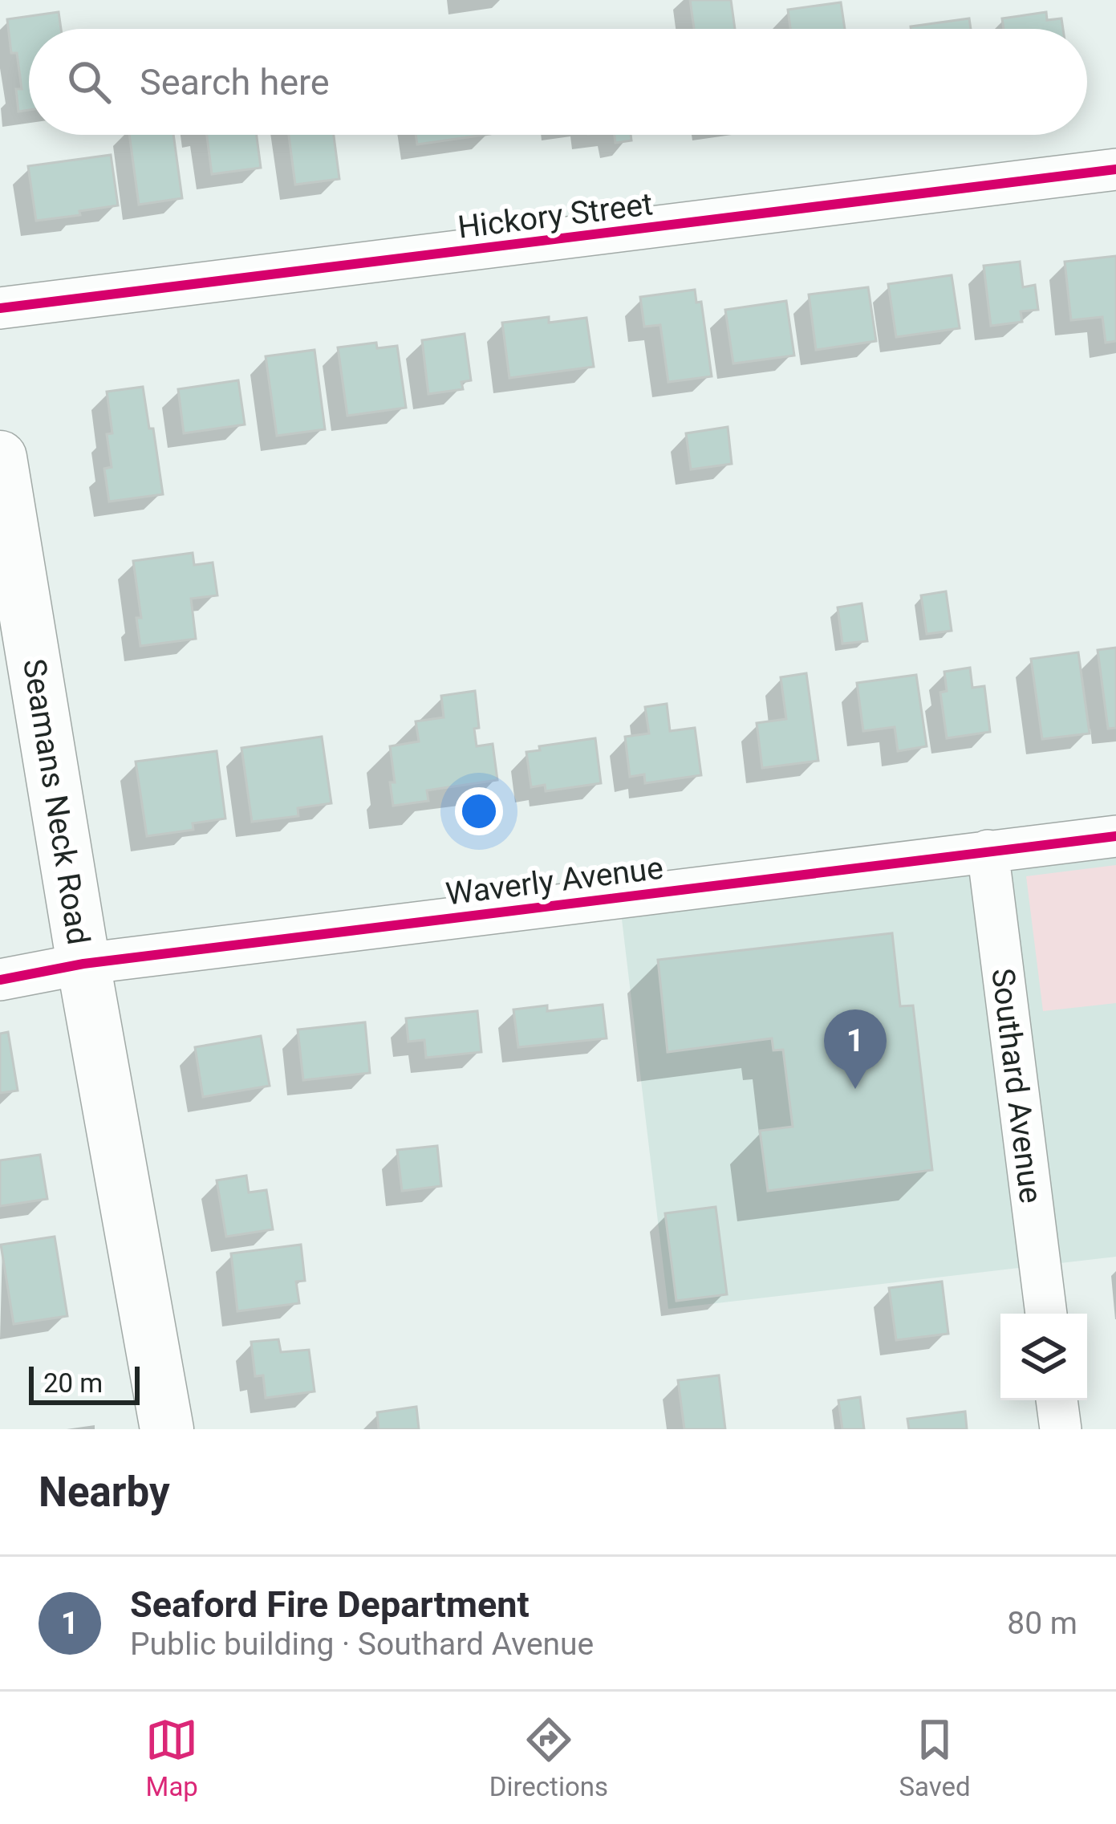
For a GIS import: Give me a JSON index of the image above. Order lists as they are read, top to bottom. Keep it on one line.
{"streets":{"street":["Hickory Street","Seamans Neck Road","Waverly Avenue","Southard Avenue"]},"crossings":[["Seamans Neck Road","Waverly Avenue"],["Waverly Avenue","Southard Avenue"]],"scale_bar":"20 m","page":{"search":"Search here","pins":"1","scale":"20 m","heading":"Nearby","list":[{"mark":"1","name":"Seaford Fire Department","note":"Public building · Southard Avenue","value":"80 m"}],"nav":["Map","Directions","Saved"]}}
